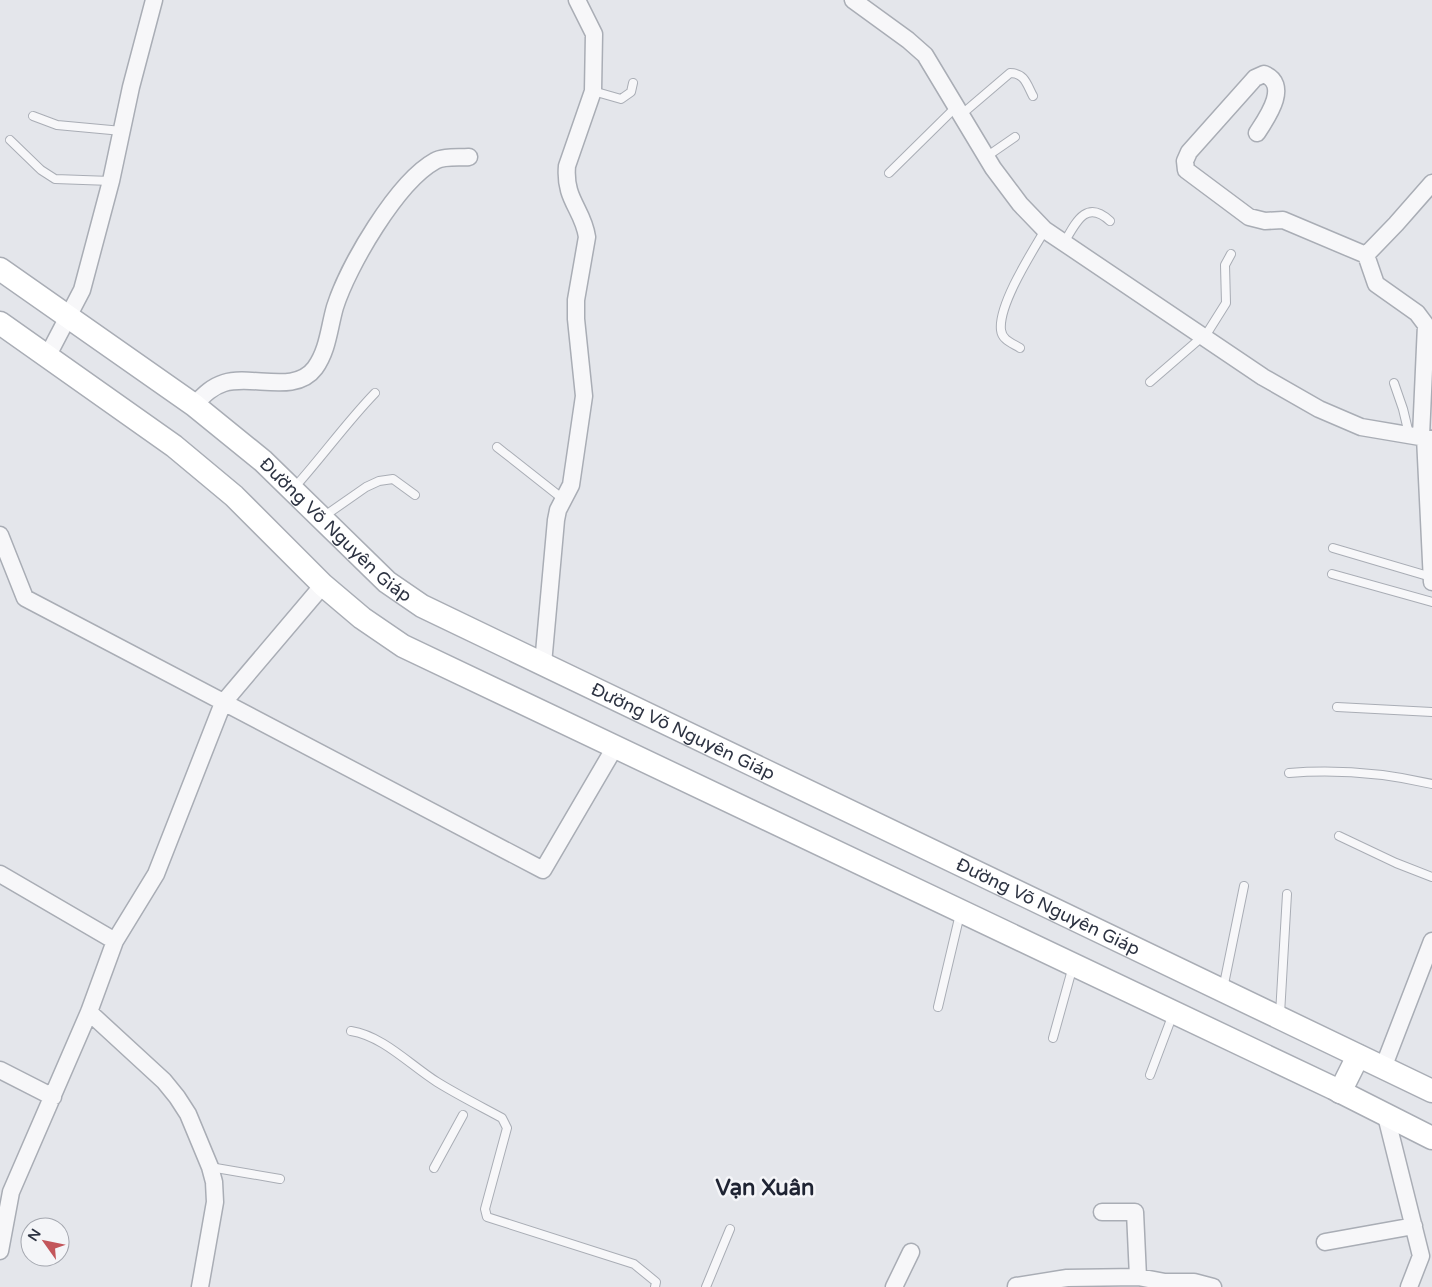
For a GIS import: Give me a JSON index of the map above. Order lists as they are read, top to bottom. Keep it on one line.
{"streets":{"main road":["Đường Võ Nguyên Giáp"]},"districts":["Vạn Xuân"],"north":"top left"}
